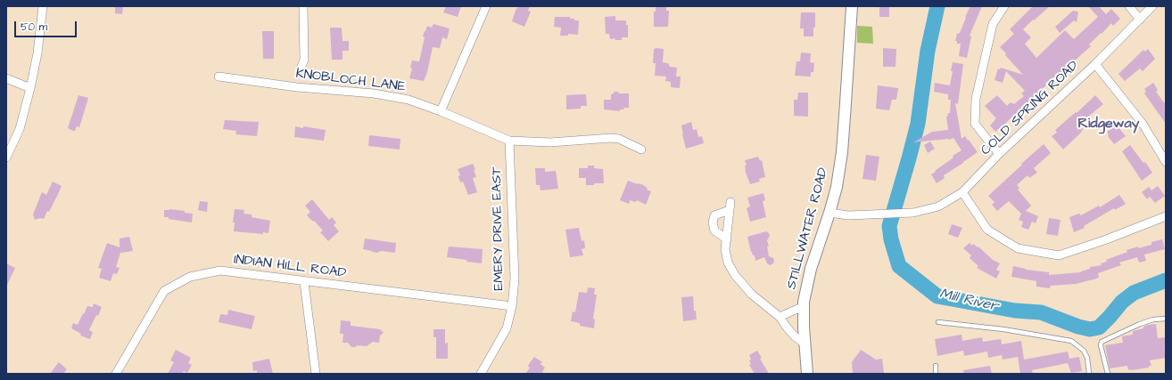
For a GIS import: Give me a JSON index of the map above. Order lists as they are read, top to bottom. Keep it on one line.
{"streets":{"main road":["STILLWATER ROAD"],"street":["KNOBLOCH LANE","COLD SPRING ROAD","EMERY DRIVE EAST","INDIAN HILL ROAD"]},"crossings":[["KNOBLOCH LANE","EMERY DRIVE EAST"],["COLD SPRING ROAD","STILLWATER ROAD"],["EMERY DRIVE EAST","INDIAN HILL ROAD"]],"districts":["Ridgeway"],"water":["Mill River"],"scale_bar":"50 m"}
